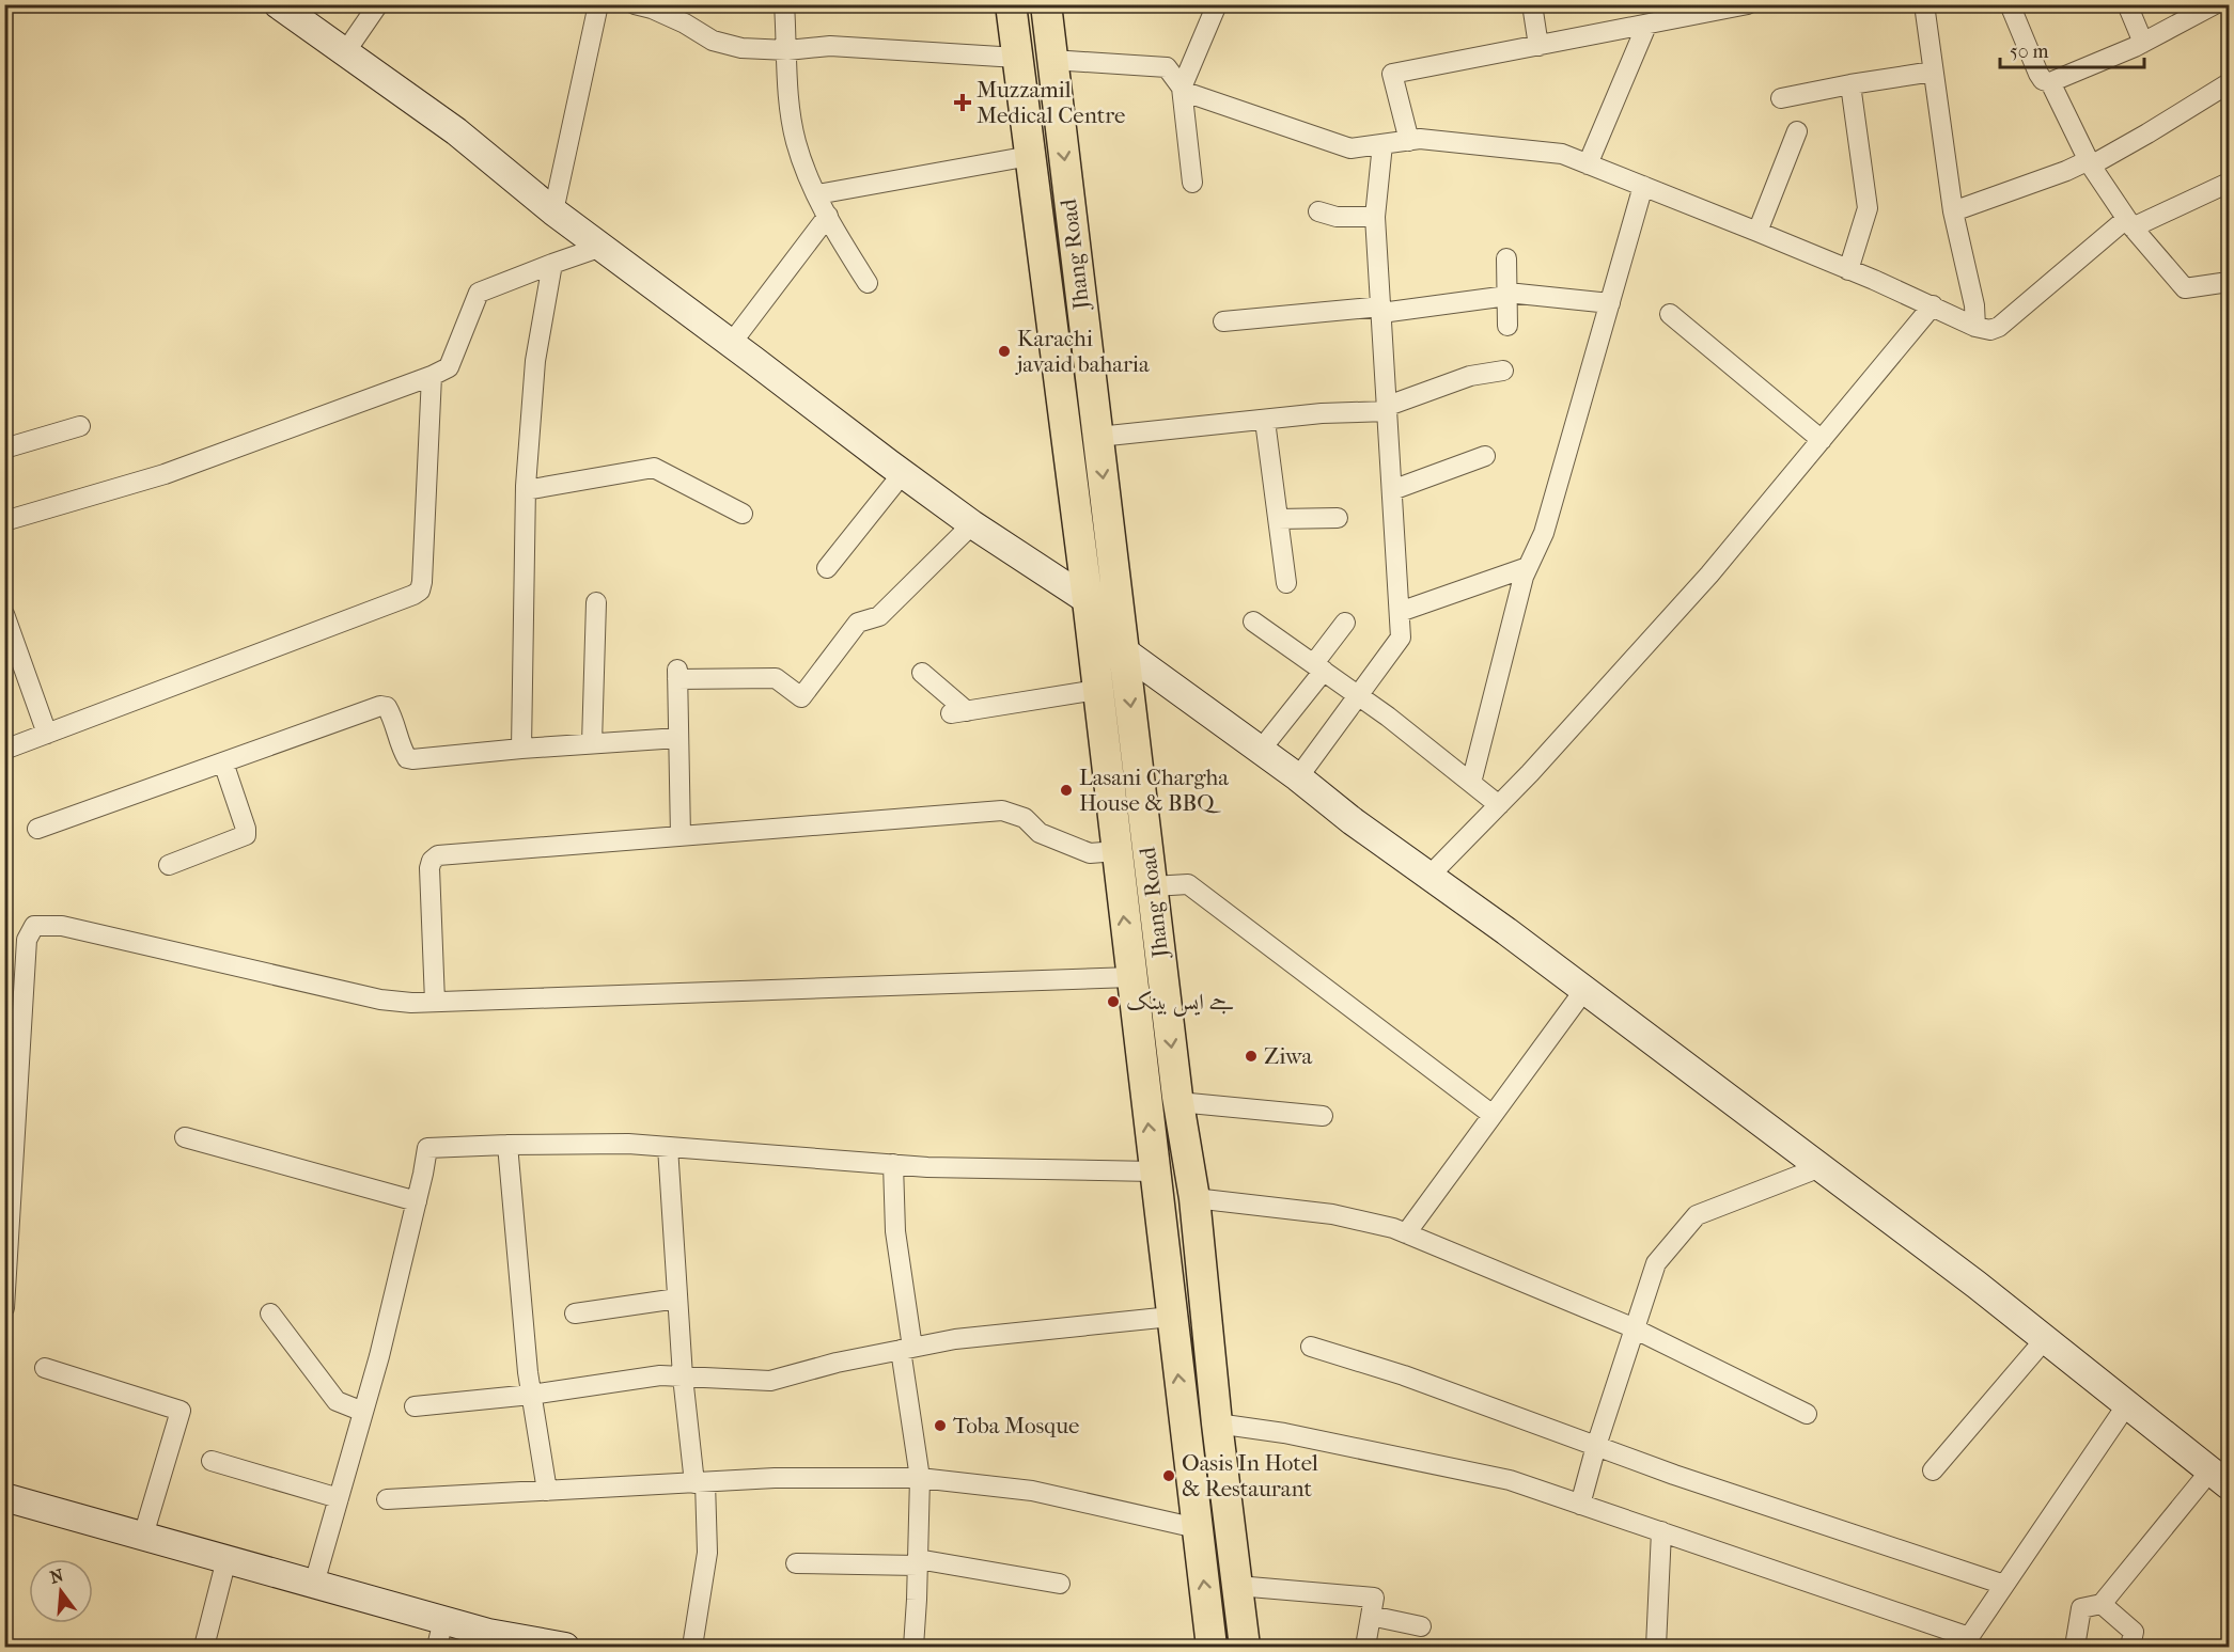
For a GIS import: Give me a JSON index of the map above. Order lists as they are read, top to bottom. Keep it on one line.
{"streets":{"main road":["Jhang Road"]},"places":{"health":["Muzzamil Medical Centre"],"other":["Karachi javaid baharia","Lasani Chargha House & BBQ","جے ایس بینک","Ziwa","Toba Mosque","Oasis In Hotel & Restaurant"]},"scale_bar":"50 m","north":"top"}
